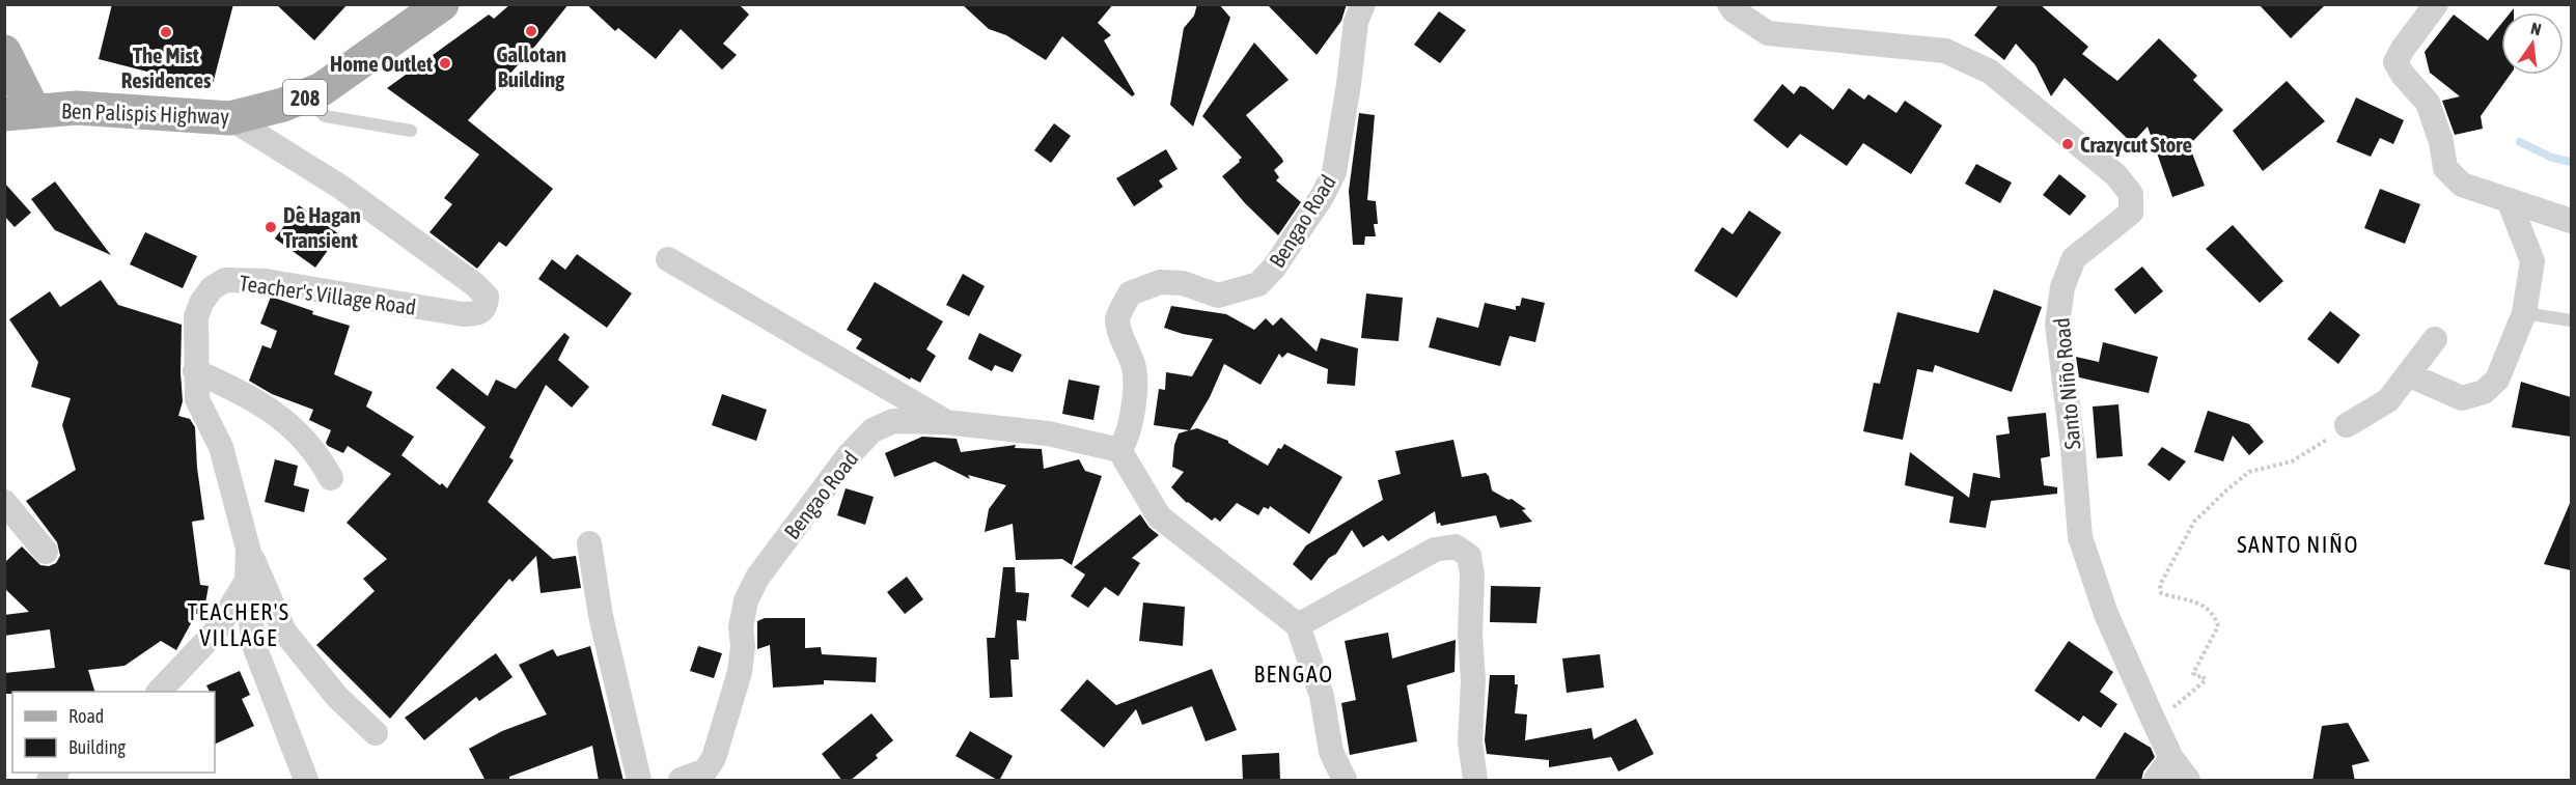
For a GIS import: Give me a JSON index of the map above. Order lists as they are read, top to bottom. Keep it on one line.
{"streets":{"main road":["208","Ben Palispis Highway"],"street":["Bengao Road","Teacher's Village Road","Santo Niño Road"]},"crossings":[["Ben Palispis Highway","Teacher's Village Road"]],"districts":["SANTO NIÑO","TEACHER'S VILLAGE","BENGAO"],"places":["Gallotan Building","The Mist Residences","Home Outlet","Crazycut Store","De Hagan Transient"],"legend":["Road","Building"],"north":"top"}
